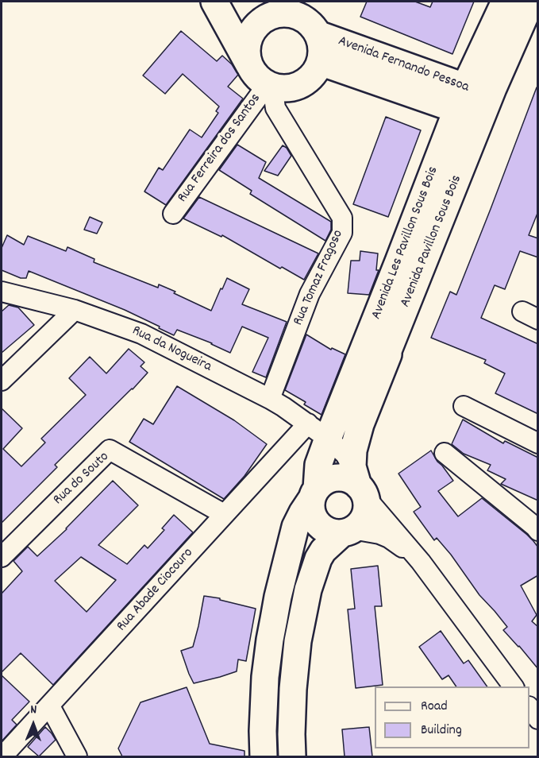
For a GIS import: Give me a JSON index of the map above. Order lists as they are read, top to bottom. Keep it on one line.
{"streets":{"street":["Avenida Fernando Pessoa","Rua Ferreira dos Santos","Avenida Pavillon Sous Bois","Avenida Les Pavillon Sous Bois","Rua Tomaz Fragoso","Rua da Nogueira","Rua do Souto","Rua Abade Ciocouro"]},"crossings":[["Avenida Fernando Pessoa","Rua Ferreira dos Santos"],["Avenida Fernando Pessoa","Avenida Pavillon Sous Bois"],["Avenida Fernando Pessoa","Avenida Les Pavillon Sous Bois"],["Avenida Fernando Pessoa","Rua Tomaz Fragoso"],["Rua Ferreira dos Santos","Rua Tomaz Fragoso"],["Avenida Pavillon Sous Bois","Avenida Les Pavillon Sous Bois"],["Avenida Pavillon Sous Bois","Rua da Nogueira"],["Avenida Les Pavillon Sous Bois","Rua da Nogueira"],["Avenida Les Pavillon Sous Bois","Rua Abade Ciocouro"],["Rua Tomaz Fragoso","Rua da Nogueira"],["Rua da Nogueira","Rua Abade Ciocouro"],["Rua do Souto","Rua Abade Ciocouro"]],"legend":["Road","Building"],"north":"top"}
